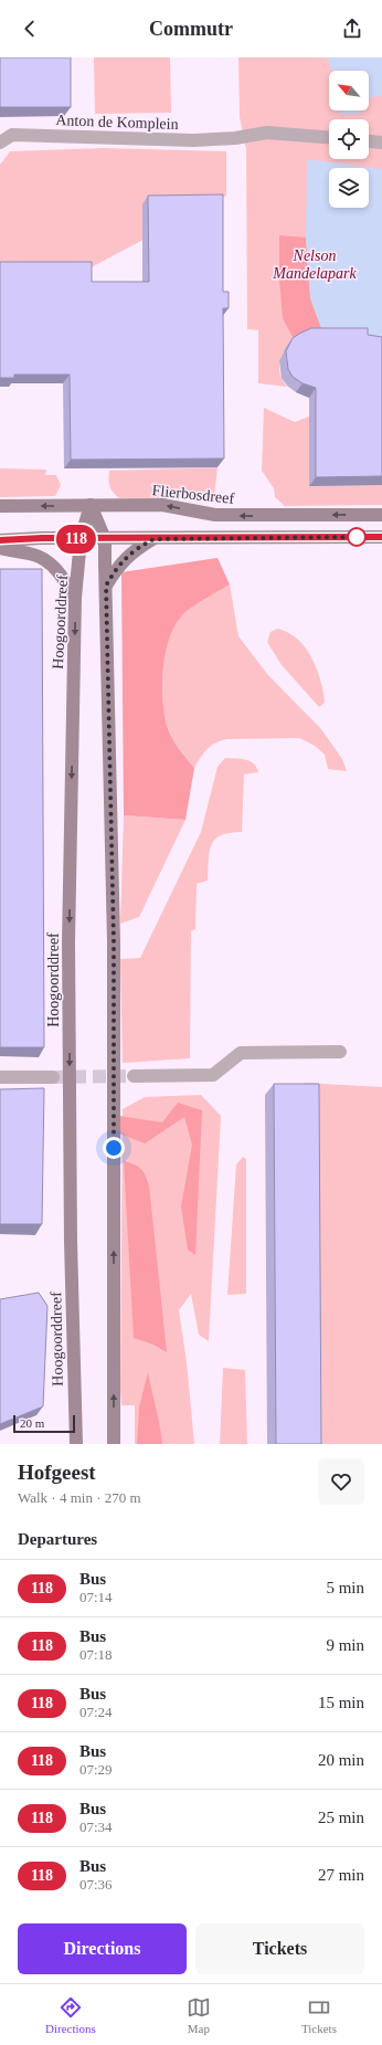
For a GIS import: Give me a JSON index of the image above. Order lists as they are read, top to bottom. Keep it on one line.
{"streets":{"street":["Anton de Komplein","Flierbosdreef","Hoogoorddreef"]},"crossings":[["Flierbosdreef","Hoogoorddreef"]],"parks":["Nelson Mandelapark"],"lines":["bus line 118"],"scale_bar":"20 m","north":"top left","page":{"header":"Commutr","on_map":"118","scale":"20 m","heading":[["Hofgeest","Walk · 4 min · 270 m"],"Departures"],"list":[{"mark":"118","name":"Bus","note":"07:14","value":"5 min"},{"mark":"118","name":"Bus","note":"07:18","value":"9 min"},{"mark":"118","name":"Bus","note":"07:24","value":"15 min"},{"mark":"118","name":"Bus","note":"07:29","value":"20 min"},{"mark":"118","name":"Bus","note":"07:34","value":"25 min"},{"mark":"118","name":"Bus","note":"07:36","value":"27 min"}],"buttons":["Directions","Tickets"],"tabs":["Directions","Map","Tickets"]}}
